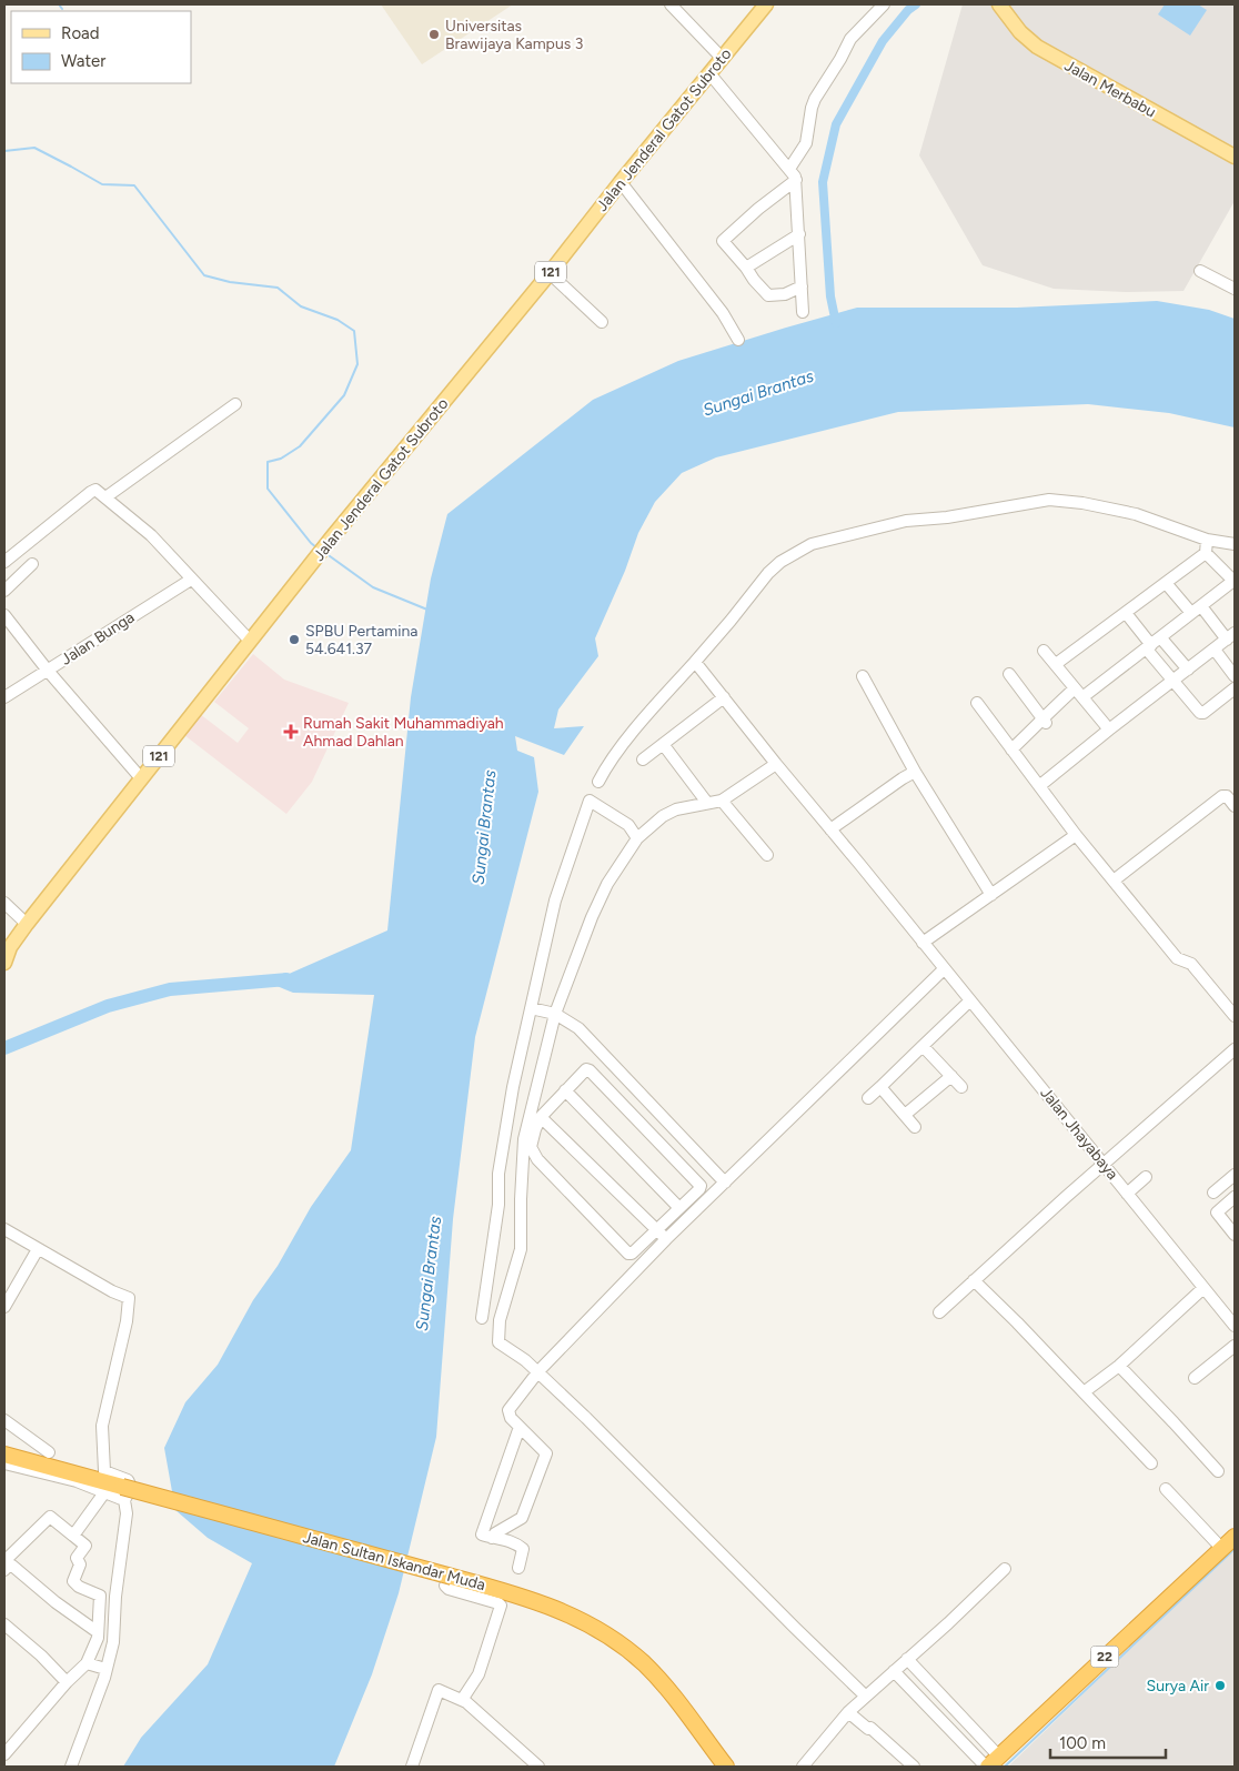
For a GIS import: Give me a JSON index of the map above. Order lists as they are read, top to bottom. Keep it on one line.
{"streets":{"highway":["Jalan Sultan Iskandar Muda","22"],"main road":["Jalan Merbabu","Jalan Jenderal Gatot Subroto","121"],"street":["Jalan Bunga","Jalan Jhayabaya"]},"water":["Sungai Brantas"],"places":{"other":["Universitas Brawijaya Kampus 3","SPBU Pertamina 54.641.37","Surya Air"],"health":["Rumah Sakit Muhammadiyah Ahmad Dahlan"]},"legend":["Road","Water"],"scale_bar":"100 m"}
